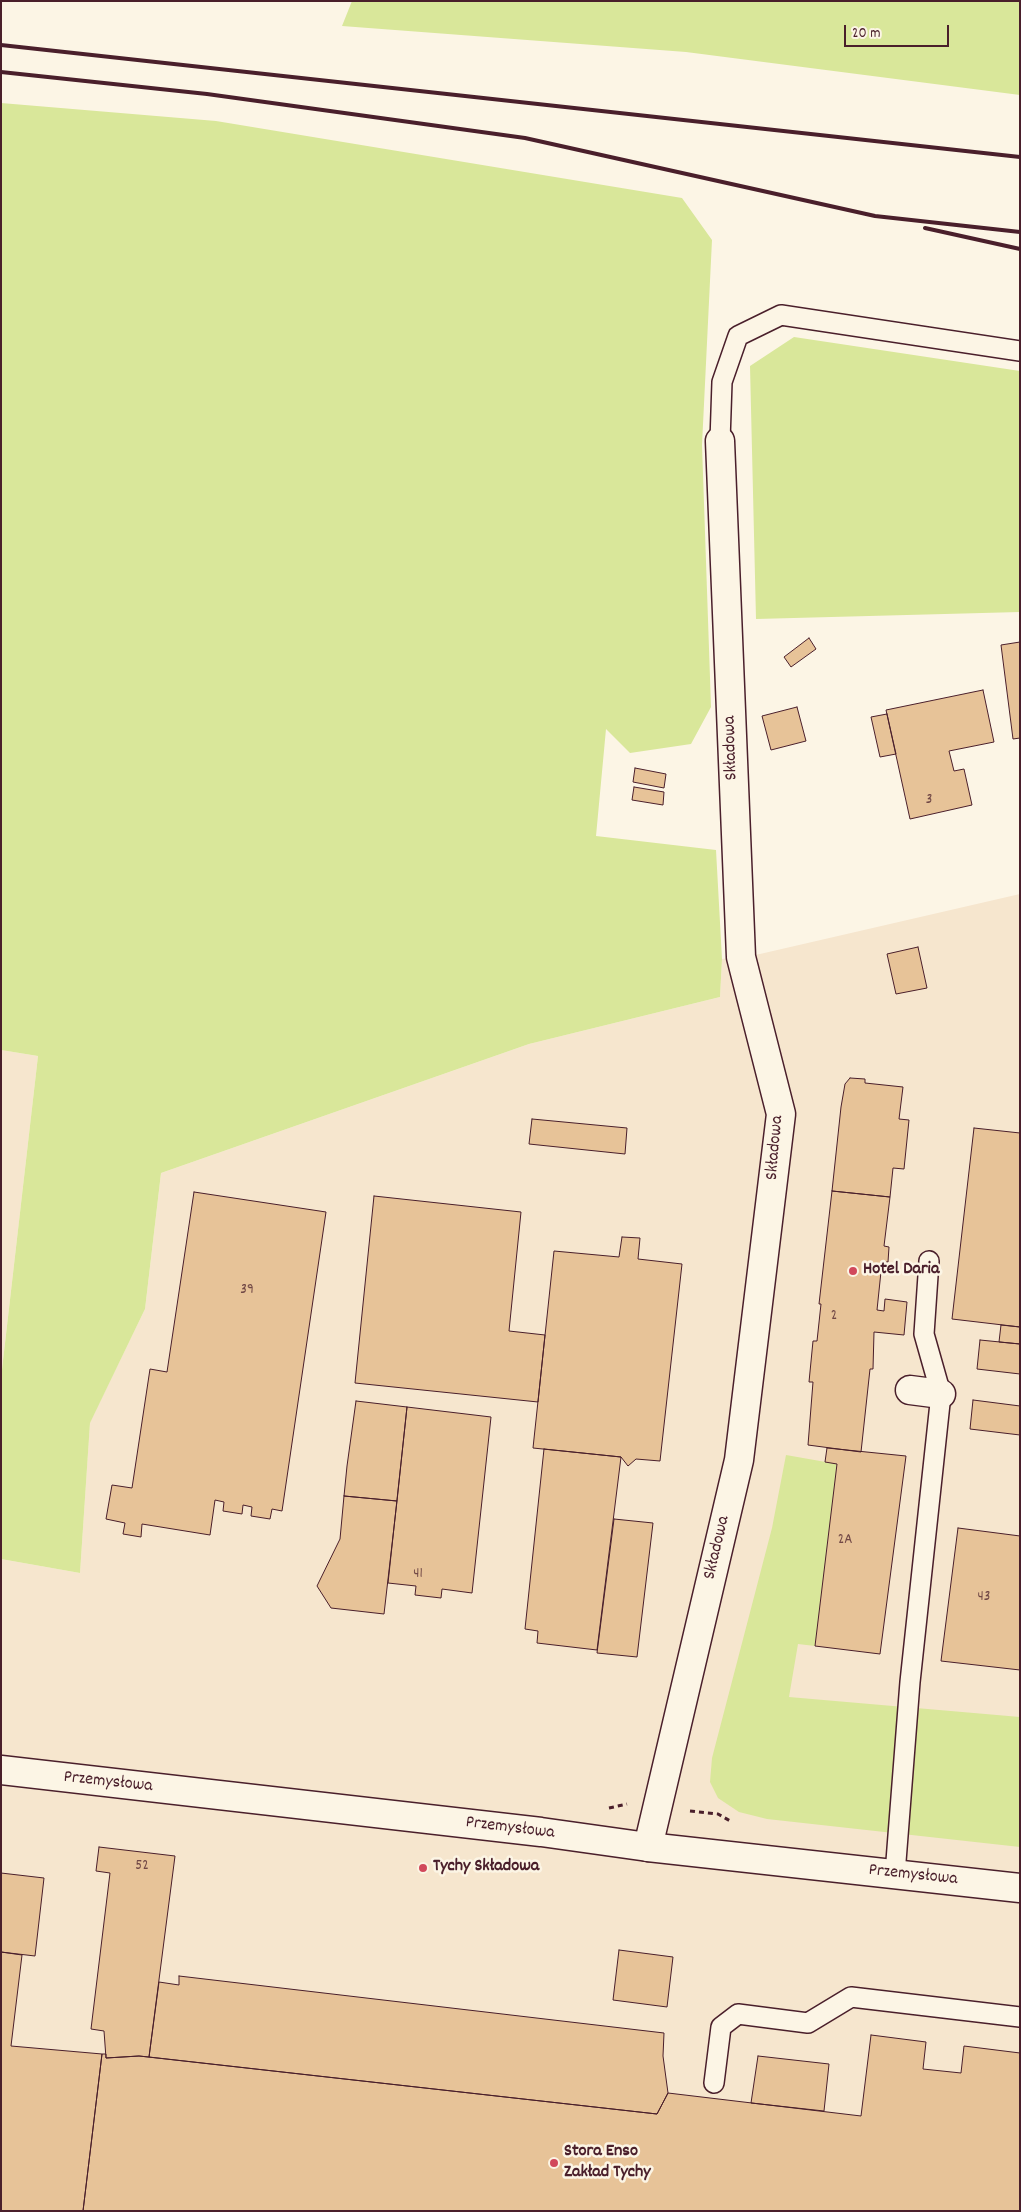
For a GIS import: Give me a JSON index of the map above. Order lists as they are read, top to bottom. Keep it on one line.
{"streets":{"street":["Składowa","Przemysłowa"]},"crossings":[["Składowa","Przemysłowa"]],"places":["Hotel Daria","Tychy Składowa","Stora Enso Zakład Tychy"],"house_numbers":["3","39","2","2A","41","43","52"],"scale_bar":"20 m"}
